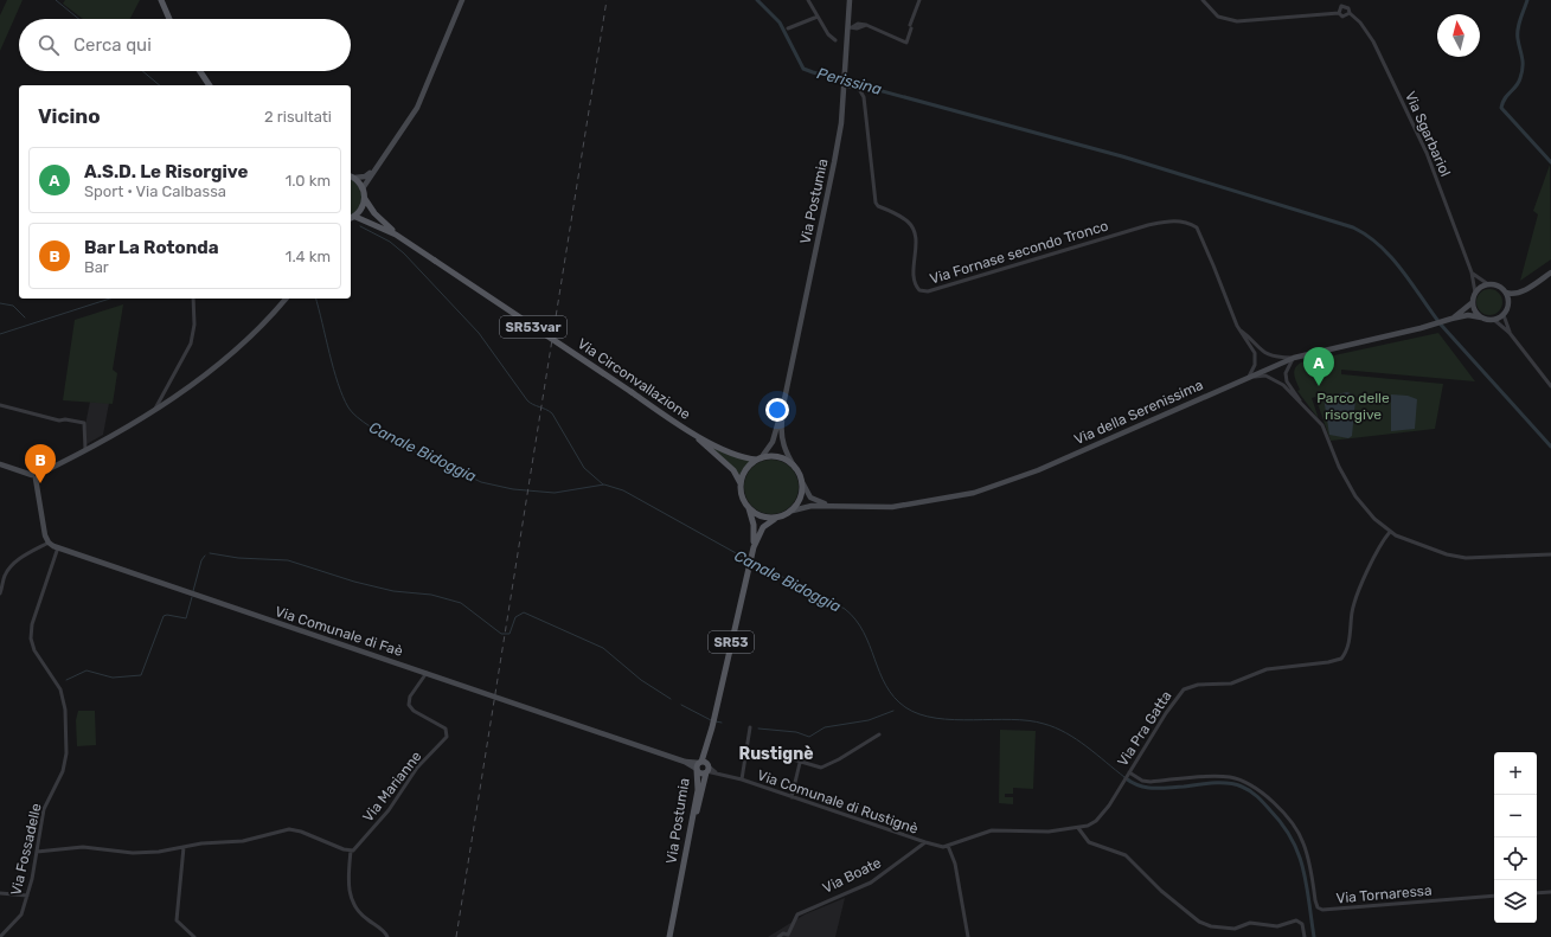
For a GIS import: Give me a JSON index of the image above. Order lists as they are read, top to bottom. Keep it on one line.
{"streets":{"main road":["Via Postumia","SR53var","Via Circonvallazione","Via della Serenissima","Via Comunale di Faè","SR53"],"street":["Via Sgarbariol","Via Fornase secondo Tronco","Via Pra Gatta","Via Marianne","Via Comunale di Rustignè","Via Fossadelle","Via Boate","Via Tornaressa"]},"crossings":[["Via Sgarbariol","Via della Serenissima"],["Via Postumia","Via Fornase secondo Tronco"],["Via Postumia","Via Circonvallazione"],["Via Postumia","Via della Serenissima"],["Via Postumia","Via Comunale di Faè"],["Via Postumia","SR53"],["Via Postumia","Via Comunale di Rustignè"],["Via Fornase secondo Tronco","Via della Serenissima"],["SR53var","Via Circonvallazione"],["Via Circonvallazione","Via della Serenissima"],["Via Circonvallazione","SR53"],["Via della Serenissima","SR53"],["Via Comunale di Faè","Via Marianne"],["Via Comunale di Faè","Via Comunale di Rustignè"],["Via Comunale di Faè","Via Fossadelle"],["Via Pra Gatta","Via Comunale di Rustignè"],["Via Pra Gatta","Via Boate"],["Via Pra Gatta","Via Tornaressa"],["Via Comunale di Rustignè","Via Boate"]],"districts":["Rustignè"],"water":["Perissina","Canale Bidoggia"],"parks":["Parco delle risorgive"],"north":"top","page":{"search":"Cerca qui","heading":["Vicino","2 risultati"],"list":[{"mark":"A","name":"A.S.D. Le Risorgive","note":"Sport · Via Calbassa","value":"1.0 km"},{"mark":"B","name":"Bar La Rotonda","note":"Bar","value":"1.4 km"}],"pins":["A","B"],"map_buttons":["+","−"]}}
